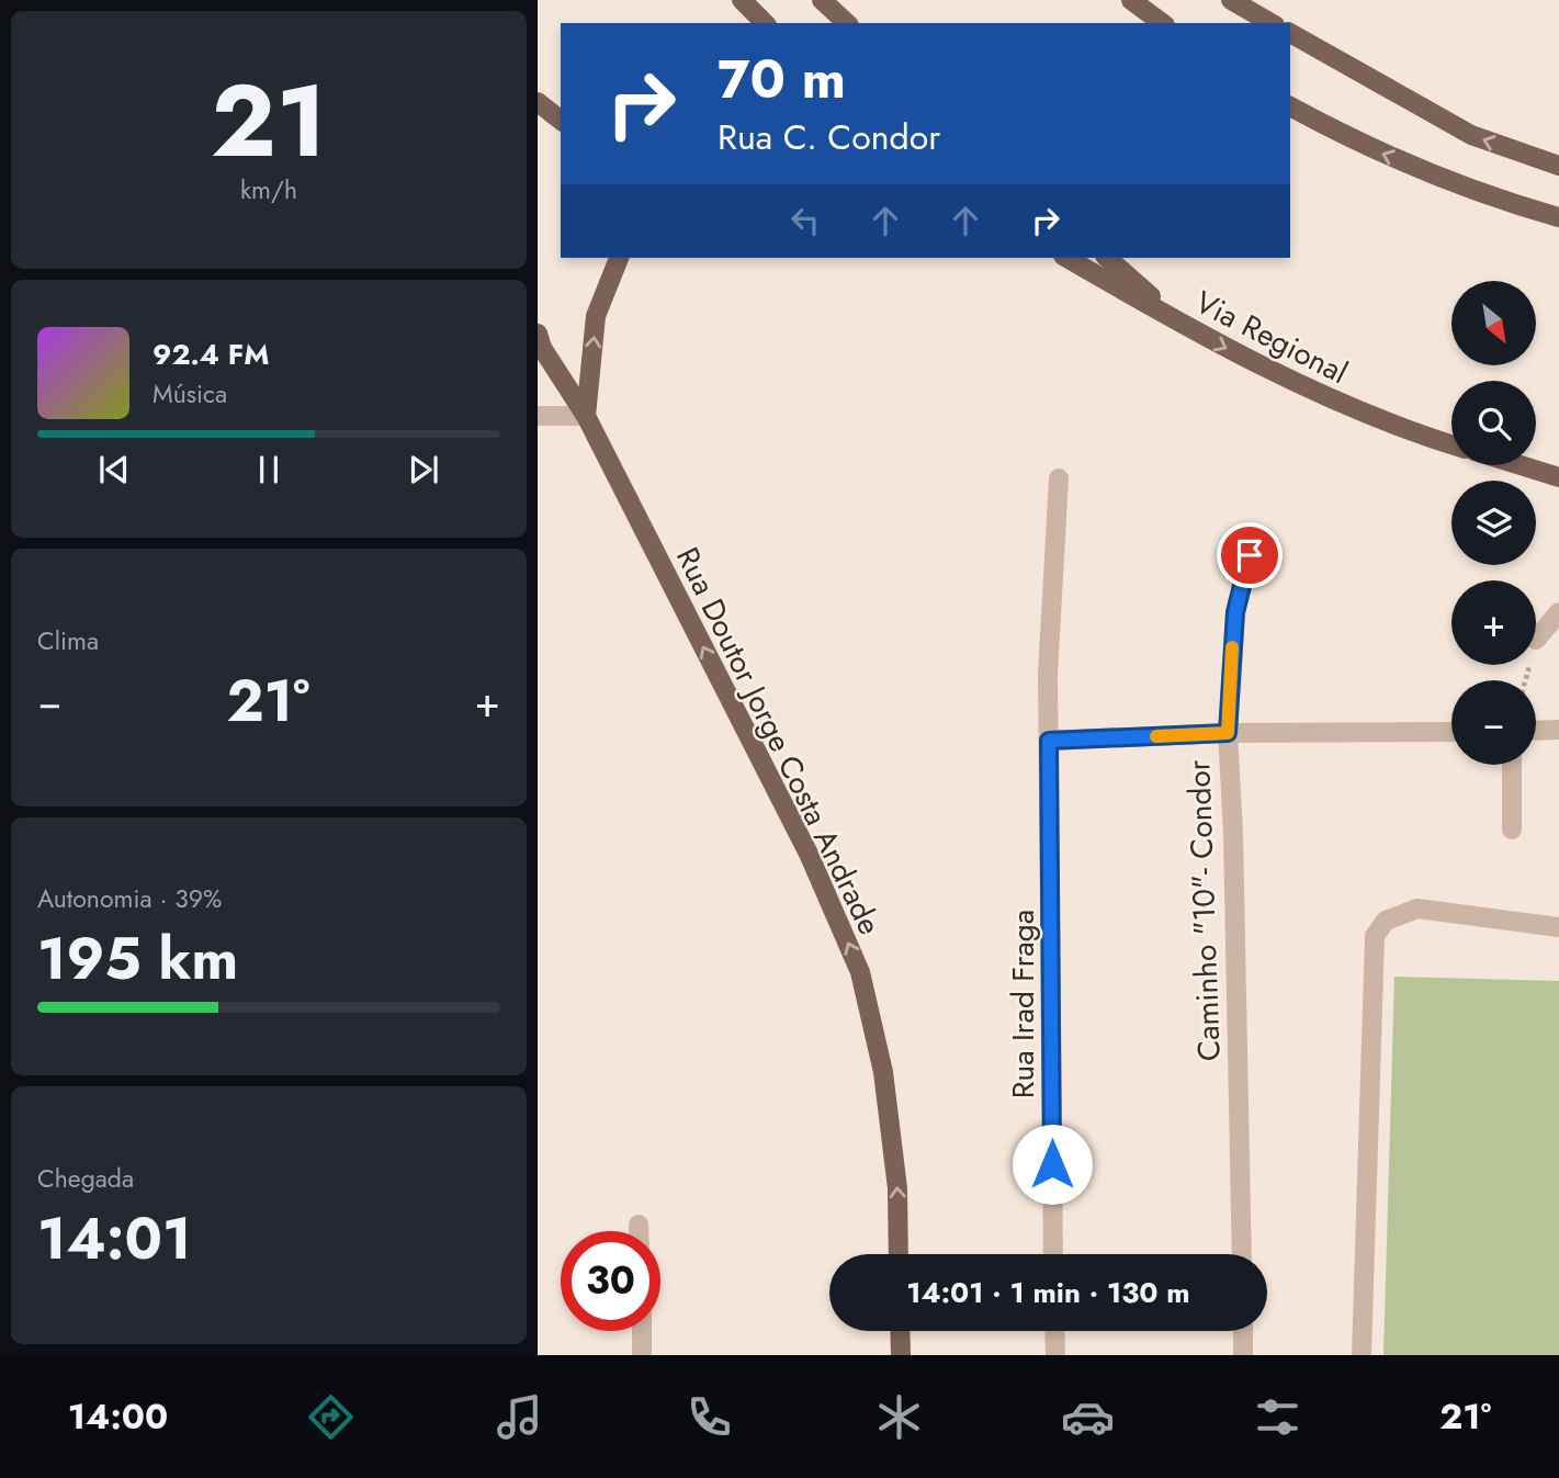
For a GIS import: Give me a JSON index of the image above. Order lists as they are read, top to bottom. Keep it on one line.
{"streets":{"main road":["Via Regional","Rua Doutor Jorge Costa Andrade"],"street":["Caminho \"10\"- Condor","Rua Irad Fraga"]},"one_way":["Via Regional","Rua Doutor Jorge Costa Andrade"],"north":"bottom right","page":{"tile":[["21","km/h"],"Clima",["Autonomia · 39%","195 km"],["Chegada","14:01"]],"turn":["70 m","Rua C. Condor"],"map_buttons":["+","−"],"song":["92.4 FM","Música"],"heat":["−","21°","+"],"limit":"30","trip":"14:01 · 1 min · 130 m","tabs":["14:00","21°"]}}
